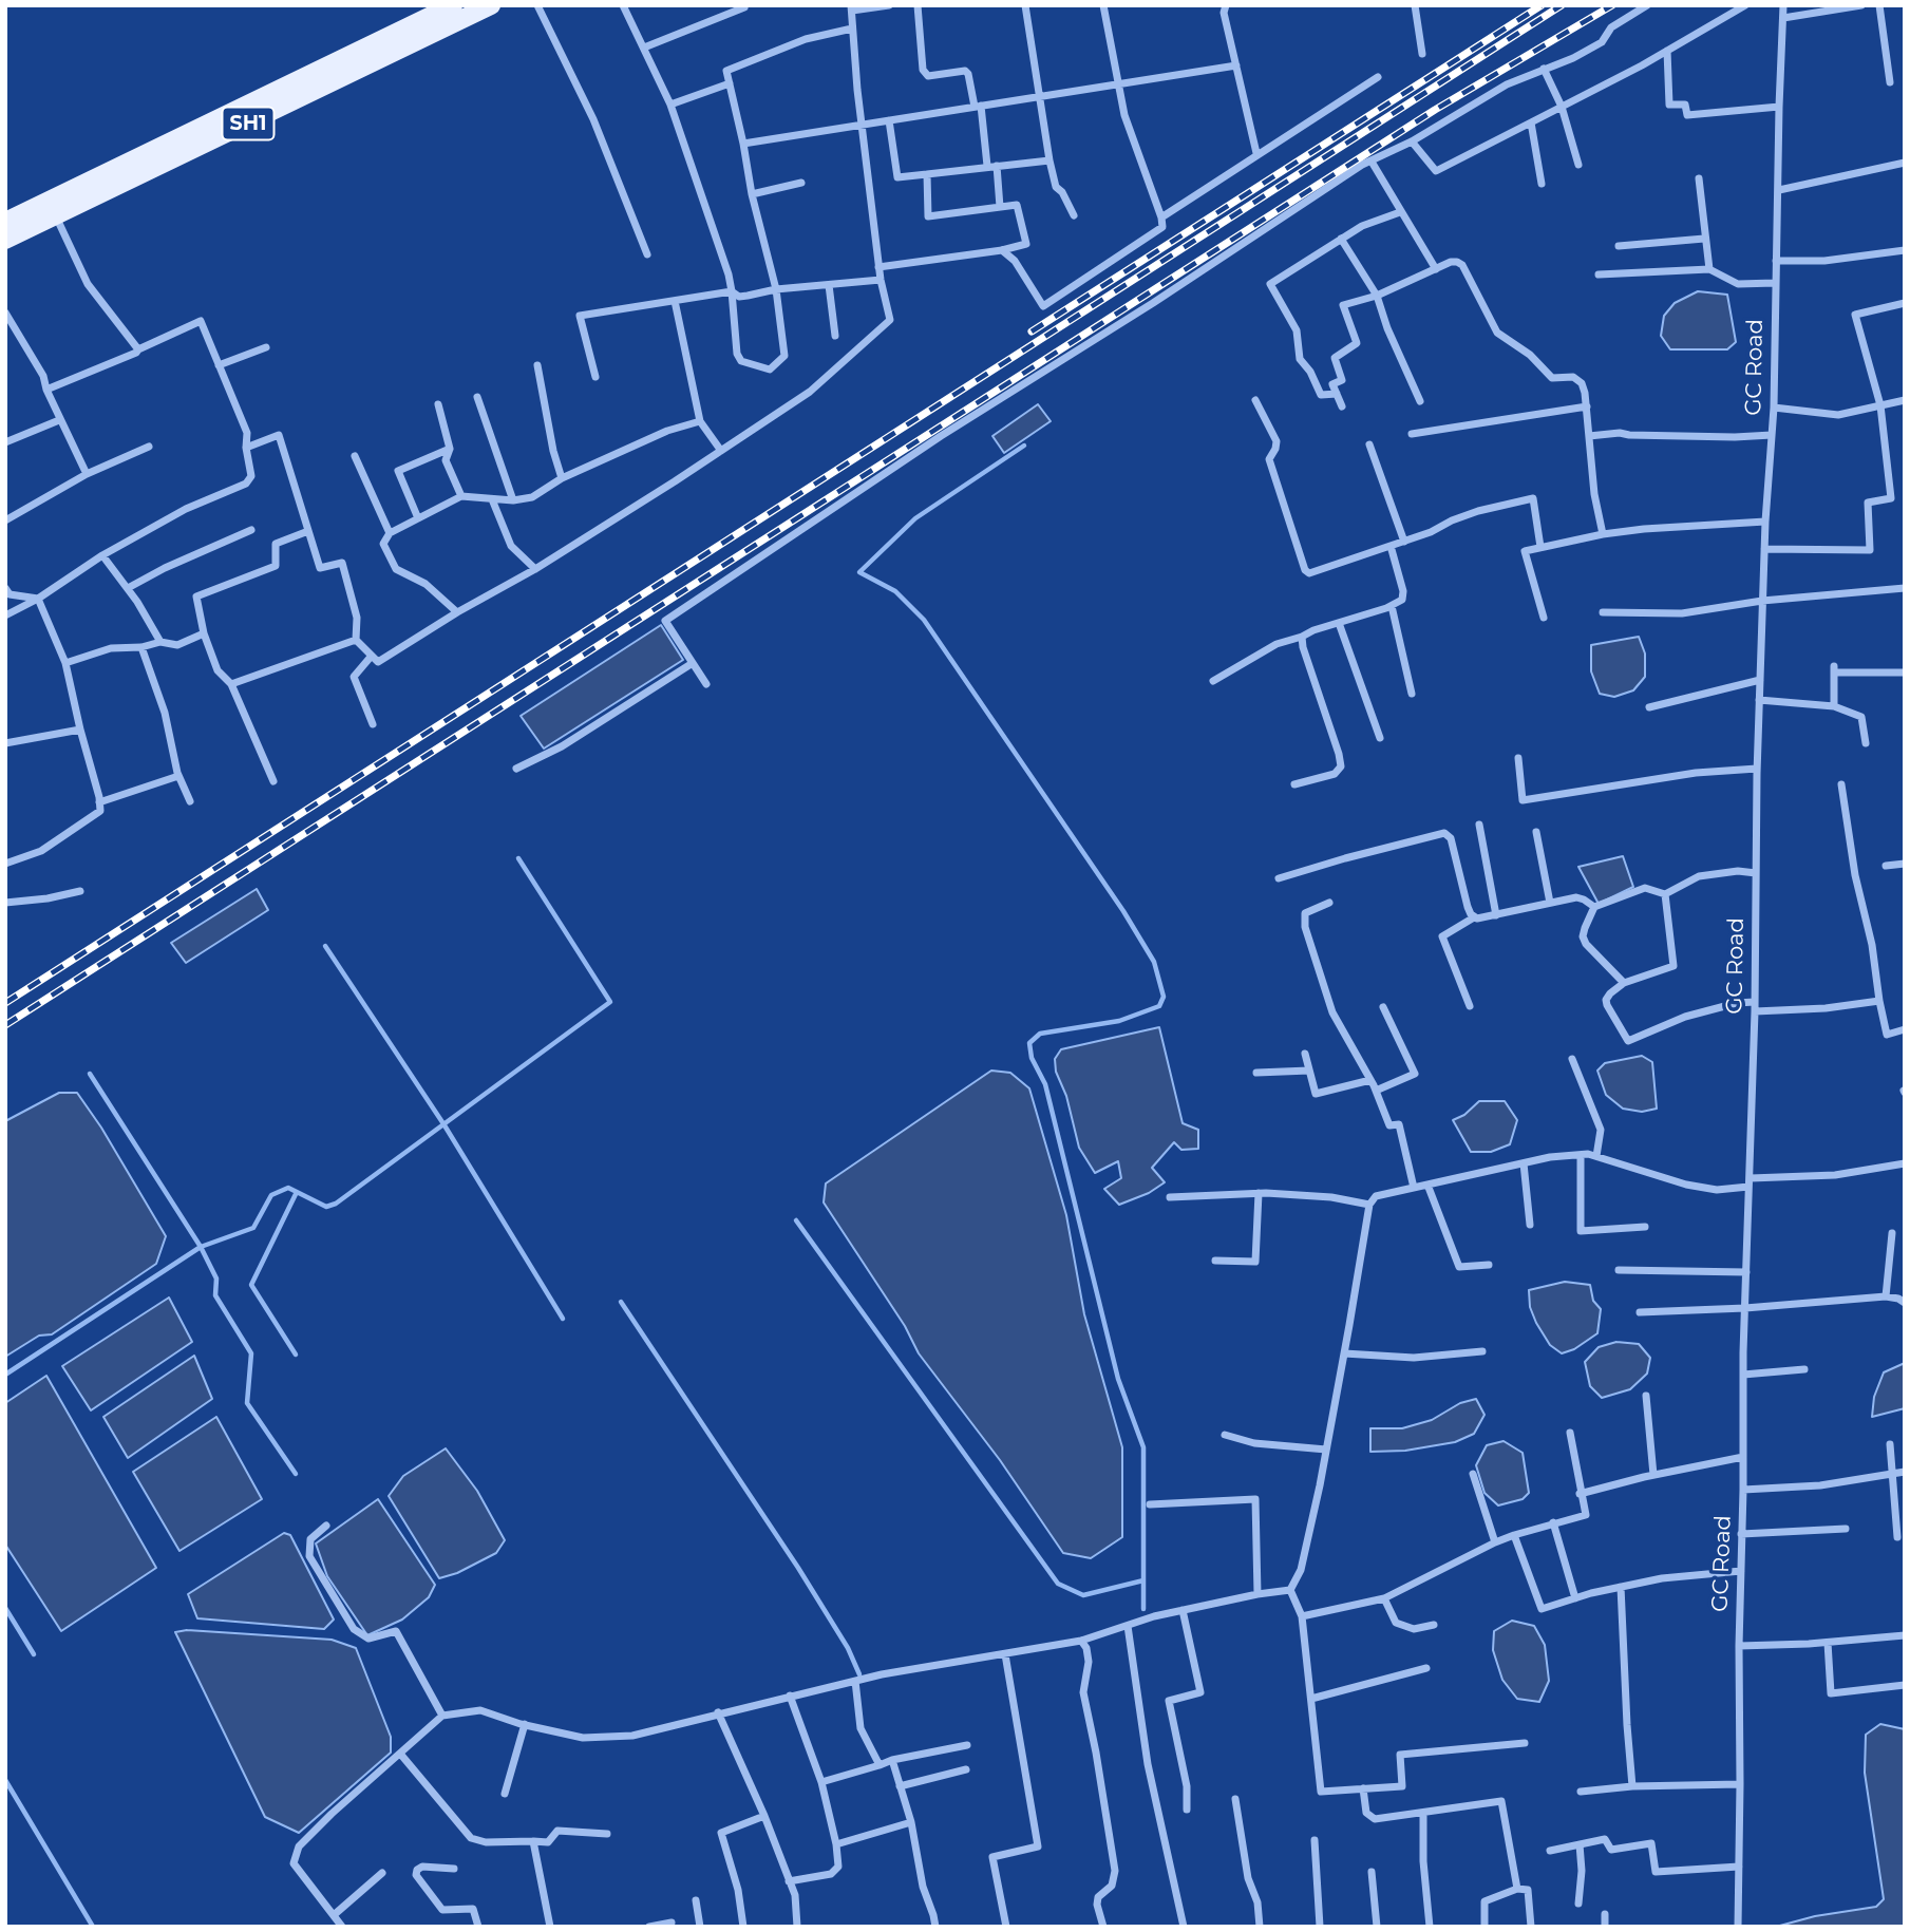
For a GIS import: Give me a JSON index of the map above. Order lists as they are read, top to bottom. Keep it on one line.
{"streets":{"main road":["SH1"],"street":["GC Road"]}}
